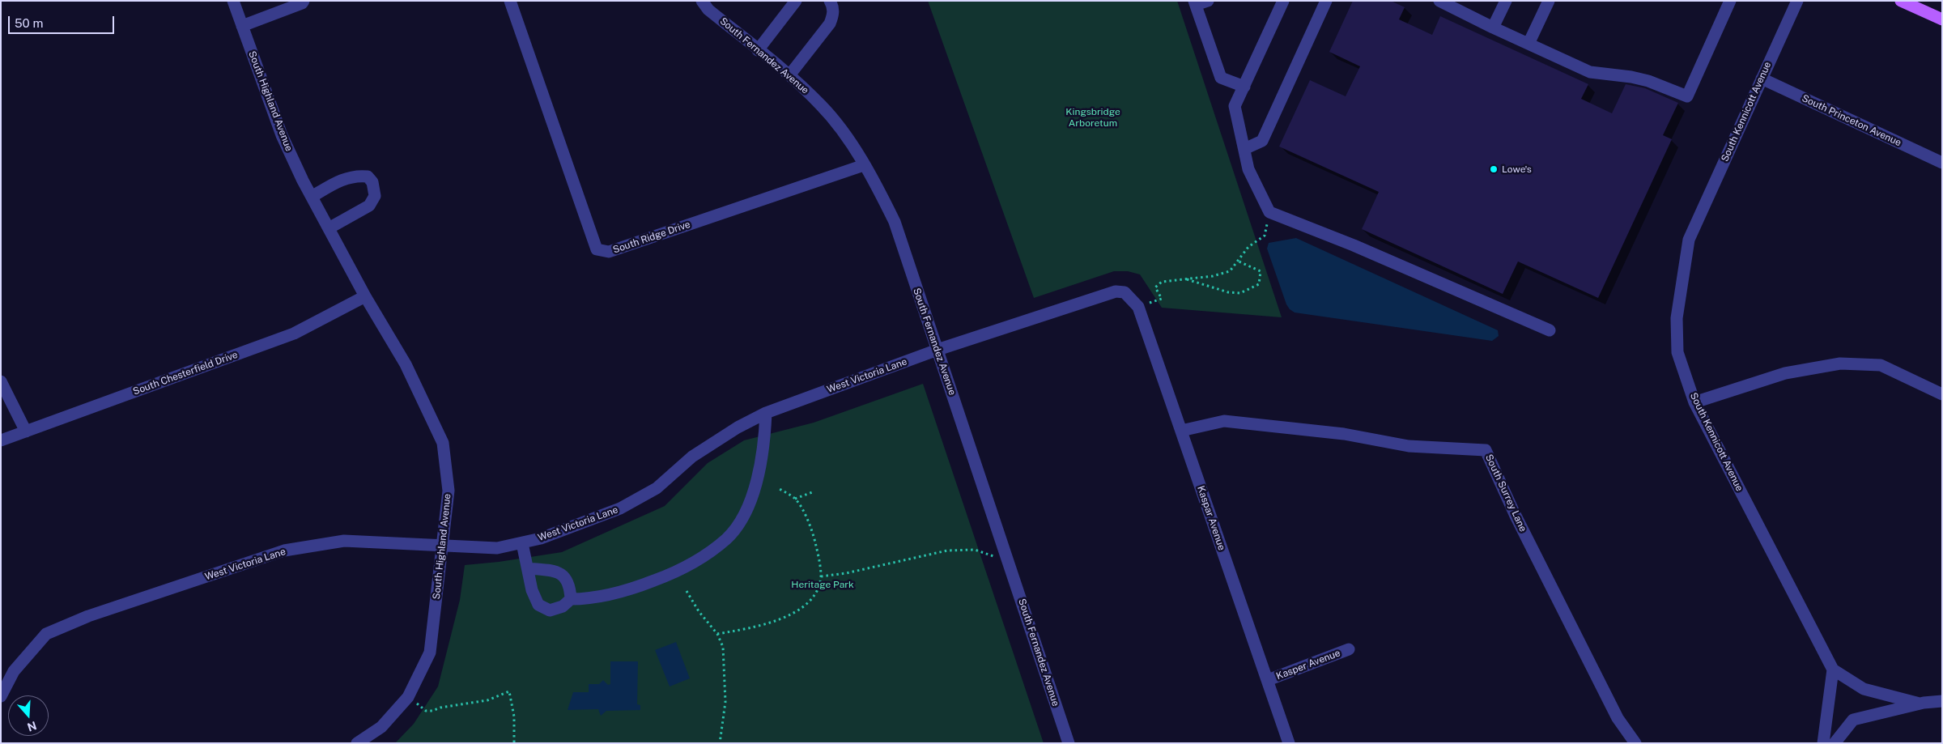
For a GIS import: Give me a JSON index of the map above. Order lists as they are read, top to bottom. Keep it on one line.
{"streets":{"street":["South Fernandez Avenue","South Highland Avenue","South Kennicott Avenue","South Princeton Avenue","South Ridge Drive","South Chesterfield Drive","West Victoria Lane","South Surrey Lane","Kaspar Avenue","Kasper Avenue"]},"crossings":[["South Fernandez Avenue","South Ridge Drive"],["South Fernandez Avenue","West Victoria Lane"],["South Highland Avenue","South Chesterfield Drive"],["South Highland Avenue","West Victoria Lane"],["South Kennicott Avenue","South Princeton Avenue"],["West Victoria Lane","Kaspar Avenue"],["South Surrey Lane","Kaspar Avenue"],["Kaspar Avenue","Kasper Avenue"]],"parks":["Kingsbridge Arboretum","Heritage Park"],"places":["Lowe's"],"scale_bar":"50 m","north":"bottom"}
